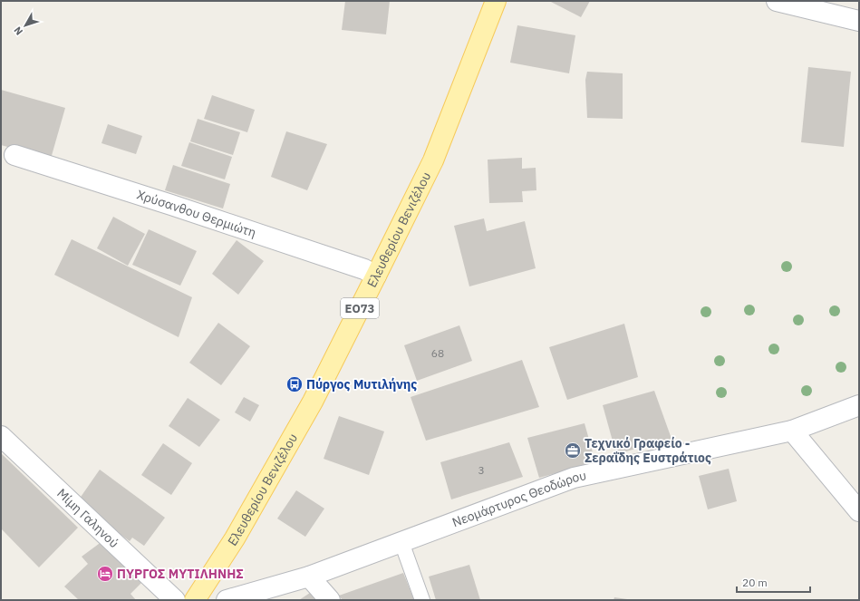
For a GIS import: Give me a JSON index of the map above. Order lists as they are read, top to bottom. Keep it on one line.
{"streets":{"main road":["Ελευθερίου Βενιζέλου","ΕΟ73"],"street":["Χρύσανθου Θερμιώτη","Νεομάρτυρος Θεοδώρου","Μίμη Γαληνού"]},"crossings":[["Χρύσανθου Θερμιώτη","Ελευθερίου Βενιζέλου"]],"places":{"bus stop":["Πύργος Μυτιλήνης"],"office":["Τεχνικό Γραφείο - Σεραΐδης Ευστράτιος"],"hotel":["ΠΥΡΓΟΣ ΜΥΤΙΛΗΝΗΣ"]},"house_numbers":["68","3"],"scale_bar":"20 m","north":"bottom left"}
